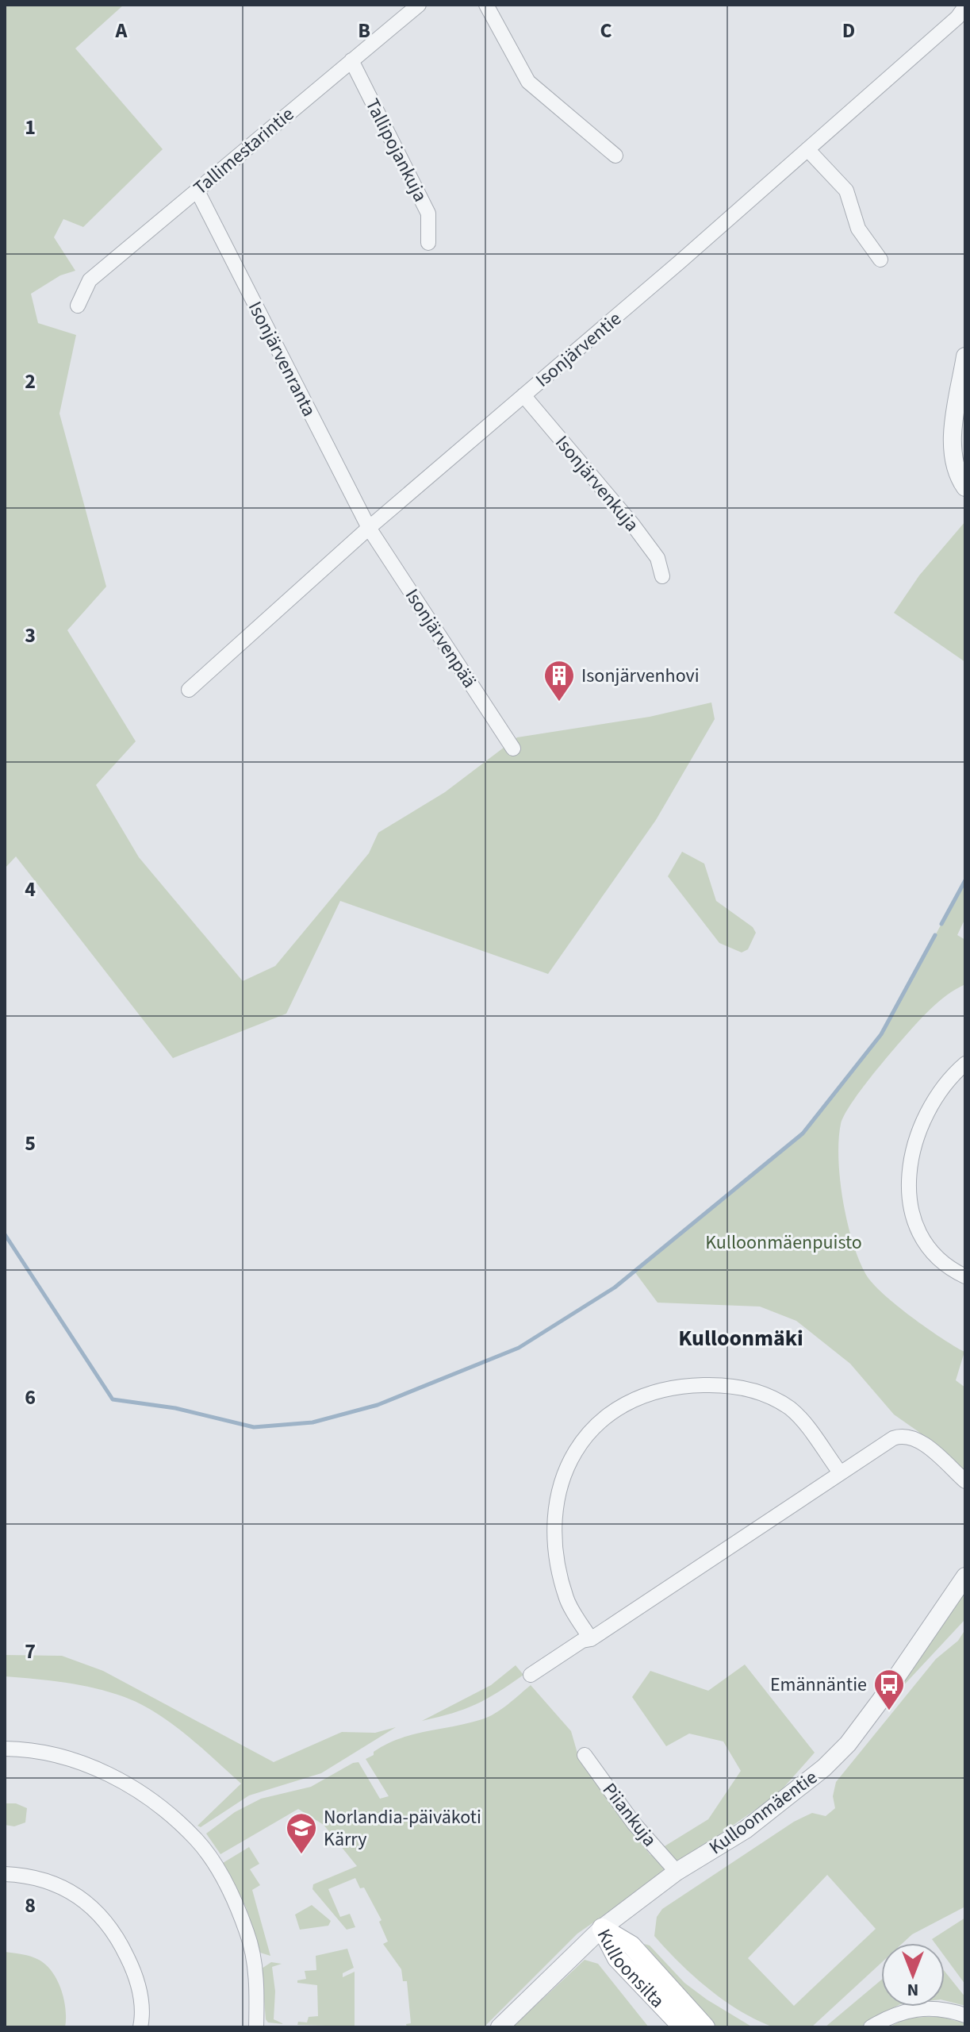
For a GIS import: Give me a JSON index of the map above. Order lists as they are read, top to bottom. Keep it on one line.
{"streets":{"main road":["Kulloonsilta"],"street":["Tallipojankuja","Tallimestarintie","Isonjärventie","Isonjärvenranta","Isonjärvenkuja","Isonjärvenpää","Kulloonmäentie","Piiankuja"]},"crossings":[["Tallipojankuja","Tallimestarintie"],["Tallimestarintie","Isonjärvenranta"],["Isonjärventie","Isonjärvenranta"],["Isonjärventie","Isonjärvenkuja"],["Isonjärventie","Isonjärvenpää"],["Isonjärvenranta","Isonjärvenpää"],["Kulloonmäentie","Piiankuja"],["Kulloonmäentie","Kulloonsilta"]],"districts":["Kulloonmäki"],"parks":["Kulloonmäenpuisto"],"places":{"building":["Isonjärvenhovi"],"bus stop":["Emännäntie"],"school or university":["Norlandia-päiväkoti Kärry"]},"north":"bottom","grid":{"columns":["A","B","C","D"],"rows":["1","2","3","4","5","6","7","8"]}}
